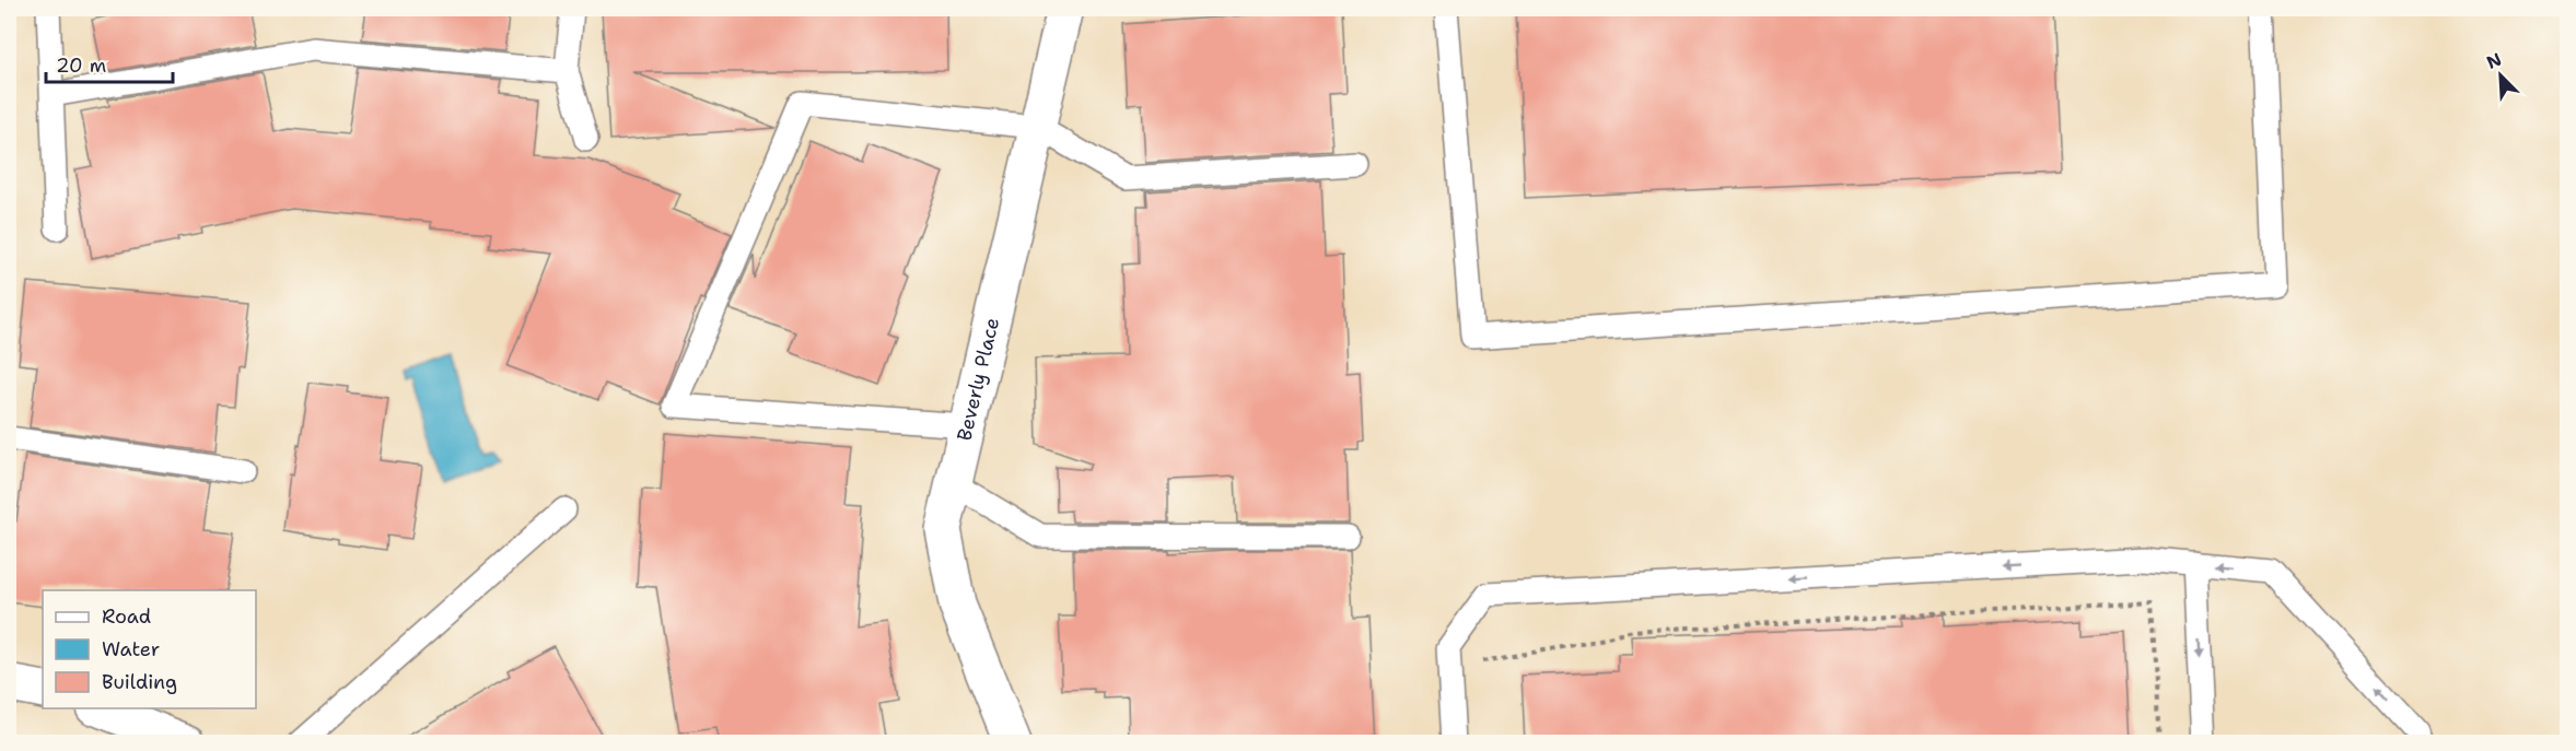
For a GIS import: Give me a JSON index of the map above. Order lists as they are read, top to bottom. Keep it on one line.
{"streets":{"street":["Beverly Place"]},"legend":["Road","Water","Building"],"scale_bar":"20 m","north":"top left"}
